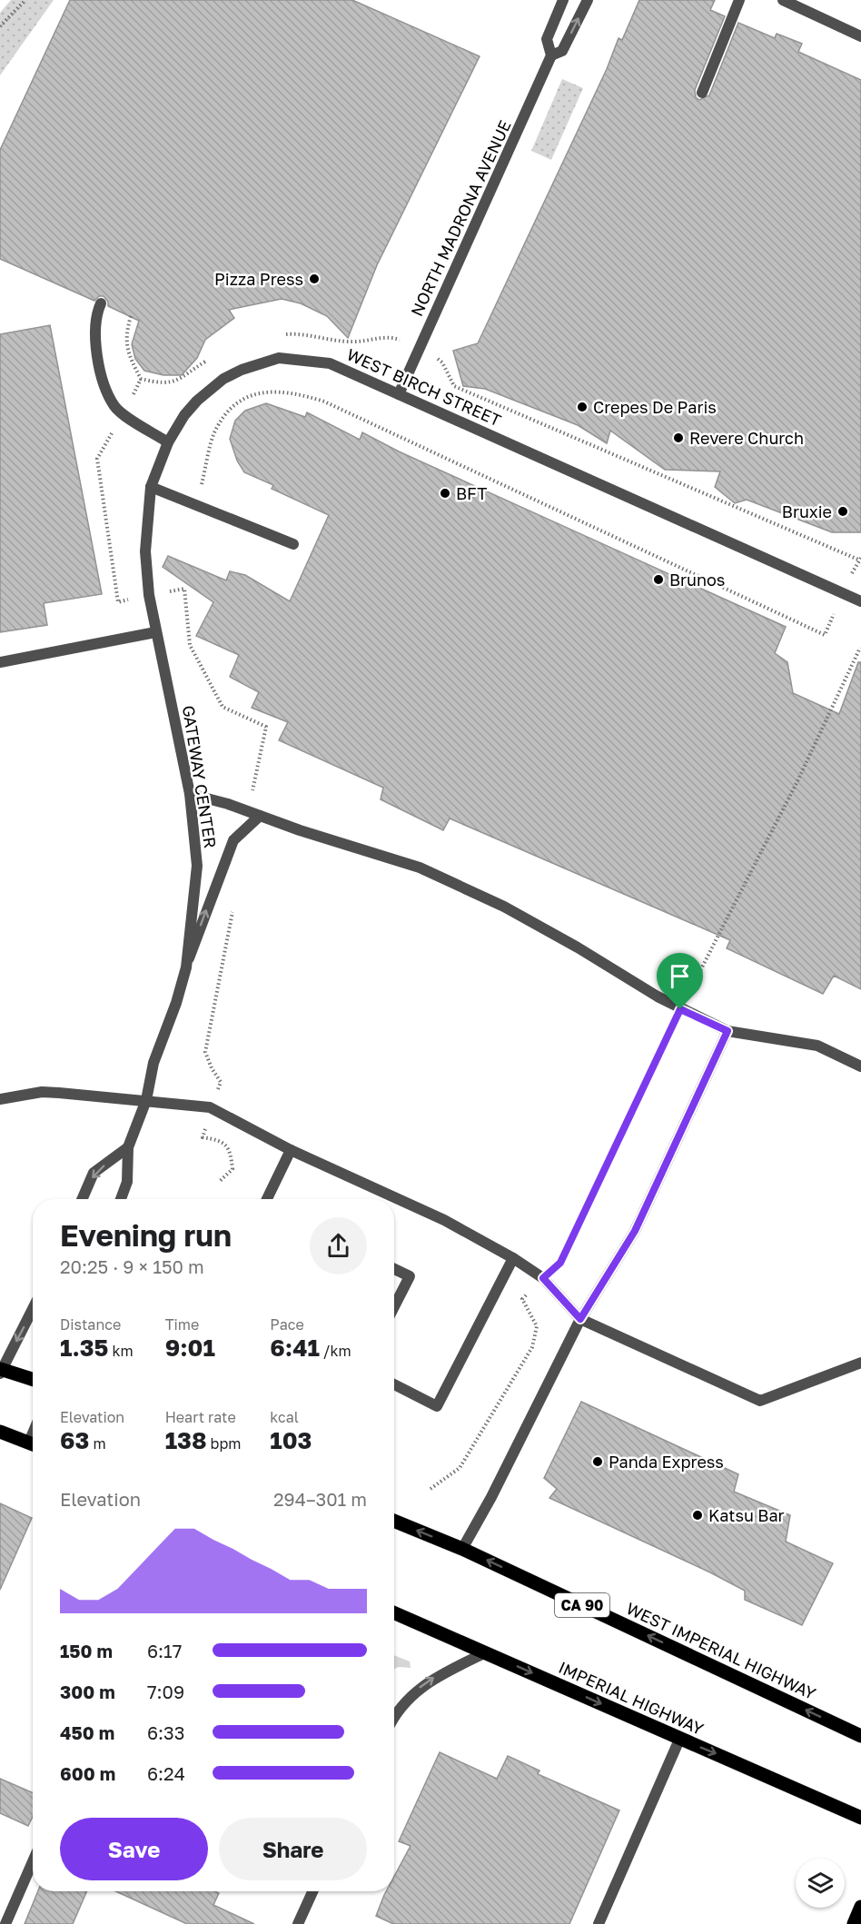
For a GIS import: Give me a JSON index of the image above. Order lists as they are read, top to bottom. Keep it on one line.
{"streets":{"main road":["CA 90","WEST IMPERIAL HIGHWAY","IMPERIAL HIGHWAY"],"street":["NORTH MADRONA AVENUE","WEST BIRCH STREET","GATEWAY CENTER"]},"crossings":[["NORTH MADRONA AVENUE","WEST BIRCH STREET"],["WEST BIRCH STREET","GATEWAY CENTER"]],"one_way":["WEST IMPERIAL HIGHWAY","IMPERIAL HIGHWAY"],"places":["Pizza Press","Crepes De Paris","Revere Church","BFT","Bruxie","Brunos","Panda Express","Katsu Bar"],"page":{"heading":["Evening run","20:25 · 9 × 150 m"],"stats":[["Distance","1.35 km"],["Time","9:01"],["Pace","6:41 /km"],["Elevation","63 m"],["Heart rate","138 bpm"],["kcal","103"]],"chart":["Elevation","294–301 m"],"list":[{"name":"150 m","note":"6:17"},{"name":"300 m","note":"7:09"},{"name":"450 m","note":"6:33"},{"name":"600 m","note":"6:24"}],"buttons":["Save","Share"]}}
